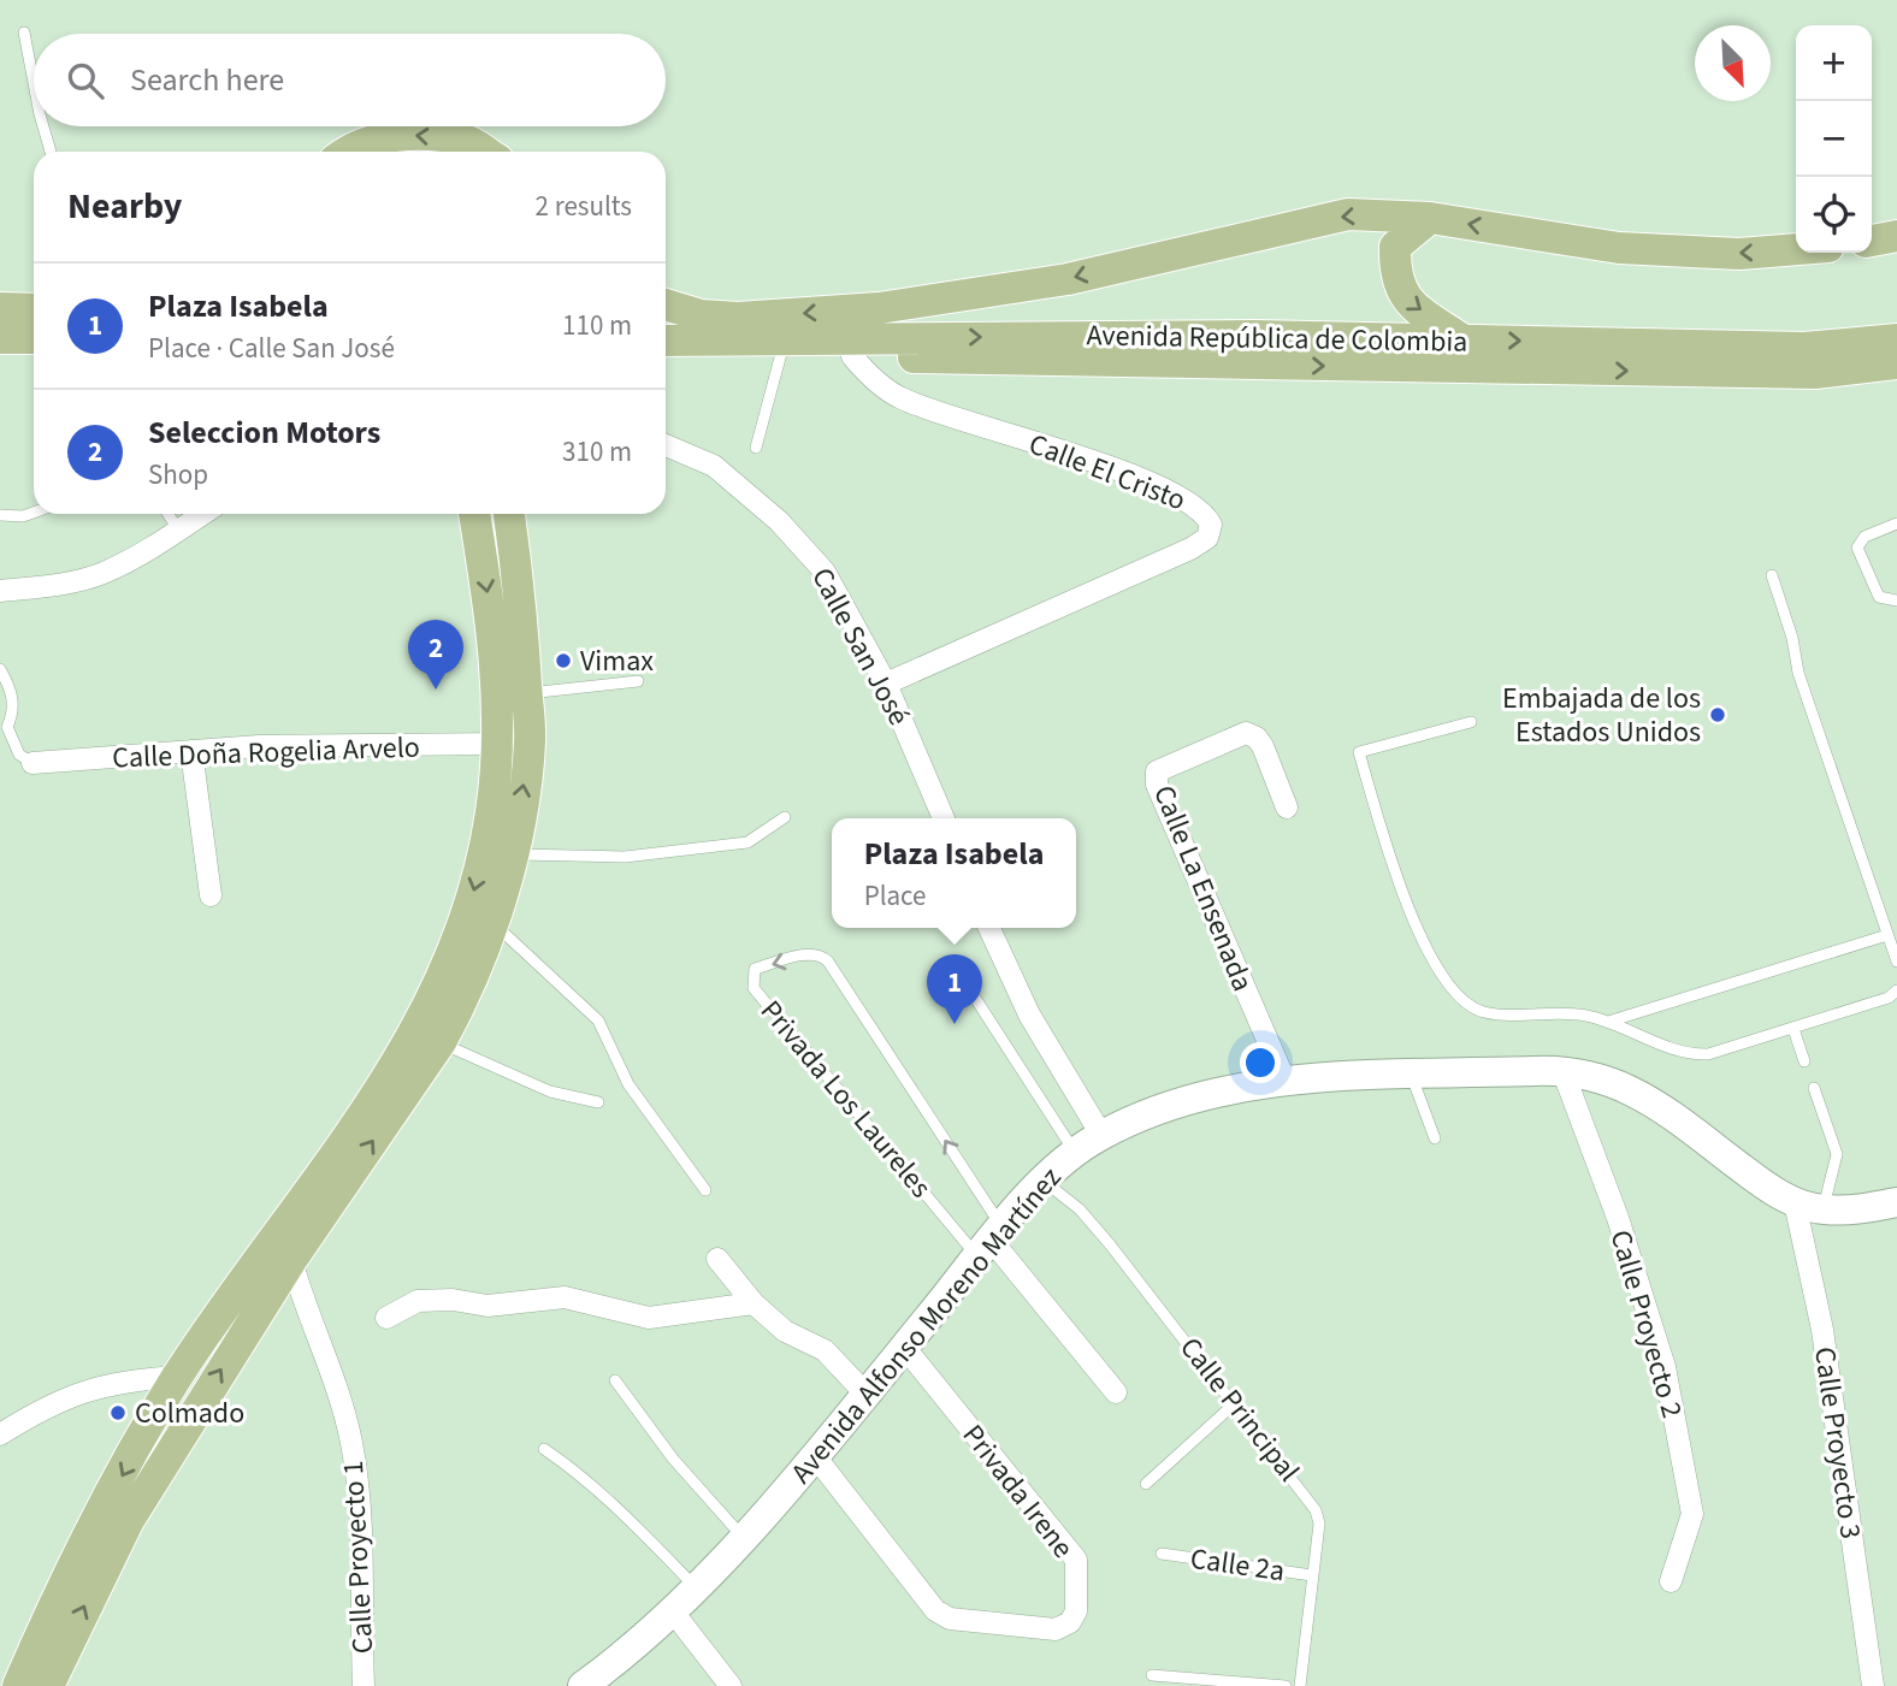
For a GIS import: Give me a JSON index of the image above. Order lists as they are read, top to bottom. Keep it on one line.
{"streets":{"main road":["Avenida República de Colombia","Avenida Alfonso Moreno Martínez"],"street":["Calle El Cristo","Calle San José","Calle Doña Rogelia Arvelo","Calle La Ensenada","Calle Proyecto 2","Calle Proyecto 3","Privada Irene","Calle Proyecto 1"],"lane":["Privada Los Laureles","Calle Principal","Calle 2a"]},"crossings":[["Avenida República de Colombia","Calle El Cristo"],["Calle El Cristo","Calle San José"],["Calle La Ensenada","Avenida Alfonso Moreno Martínez"],["Privada Los Laureles","Avenida Alfonso Moreno Martínez"],["Calle Proyecto 2","Avenida Alfonso Moreno Martínez"],["Avenida Alfonso Moreno Martínez","Calle Principal"],["Avenida Alfonso Moreno Martínez","Calle Proyecto 3"],["Avenida Alfonso Moreno Martínez","Privada Irene"],["Calle Principal","Calle 2a"]],"places":["Vimax","Embajada de los Estados Unidos","Colmado"],"north":"bottom right","page":{"map_buttons":["+","−"],"search":"Search here","heading":["Nearby","2 results"],"list":[{"mark":"1","name":"Plaza Isabela","note":"Place · Calle San José","value":"110 m"},{"mark":"2","name":"Seleccion Motors","note":"Shop","value":"310 m"}],"pins":["2","1"],"popup":["Plaza Isabela","Place"]}}
